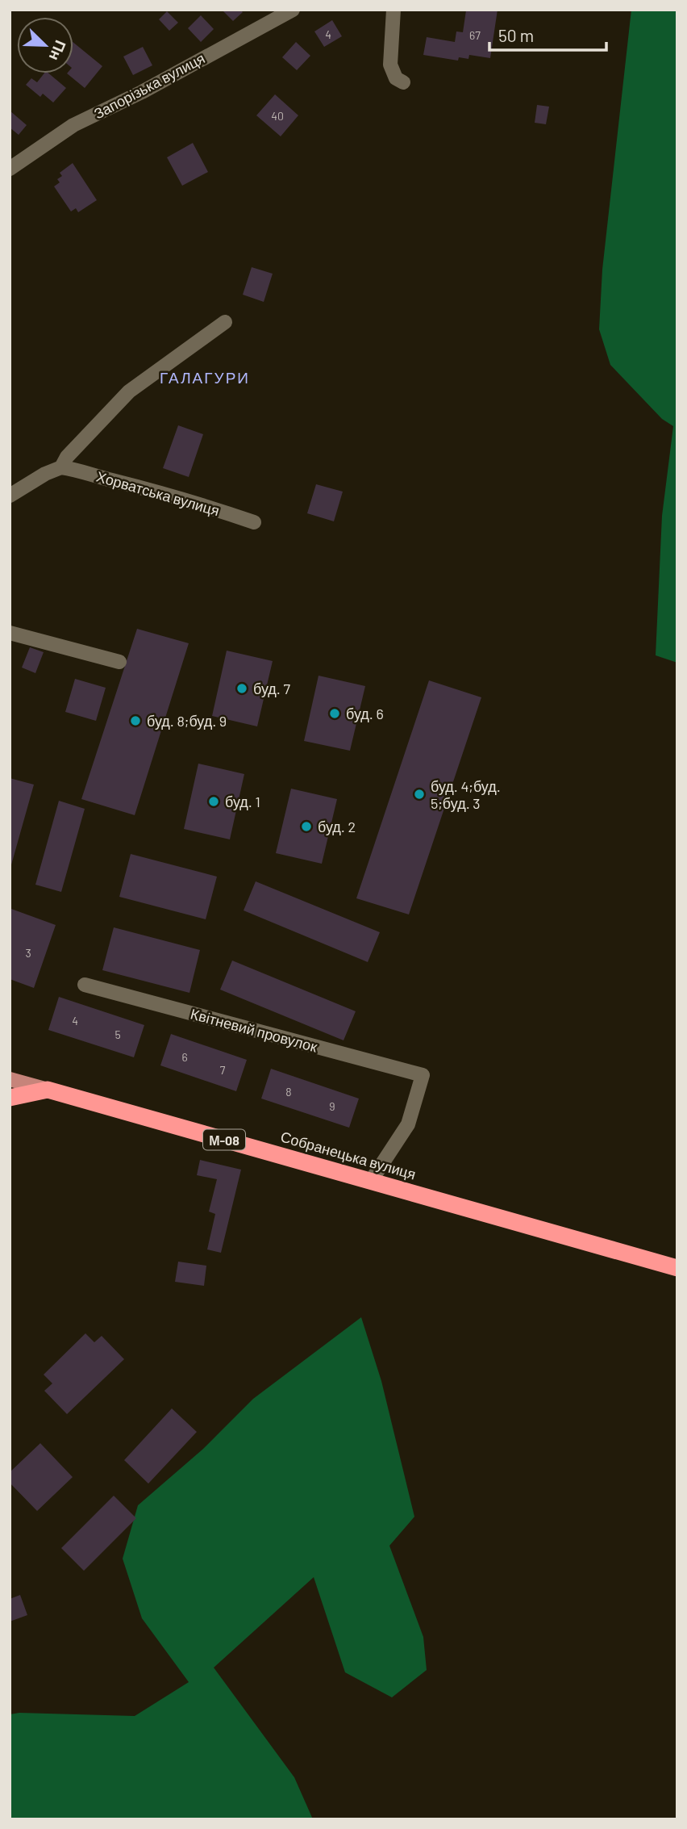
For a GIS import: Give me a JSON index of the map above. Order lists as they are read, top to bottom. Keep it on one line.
{"streets":{"highway":["М-08","Собранецька вулиця"],"street":["Запорізька вулиця","Хорватська вулиця","Квітневий провулок"]},"crossings":[["Квітневий провулок","Собранецька вулиця"],["М-08","Собранецька вулиця"]],"districts":["ГАЛАГУРИ"],"places":["буд. 7","буд. 6","буд. 8;буд. 9","буд. 4;буд. 5;буд. 3","буд. 1","буд. 2"],"house_numbers":["4","67","40","3","4","5","6","7","8","9"],"scale_bar":"50 m","north":"bottom right"}
